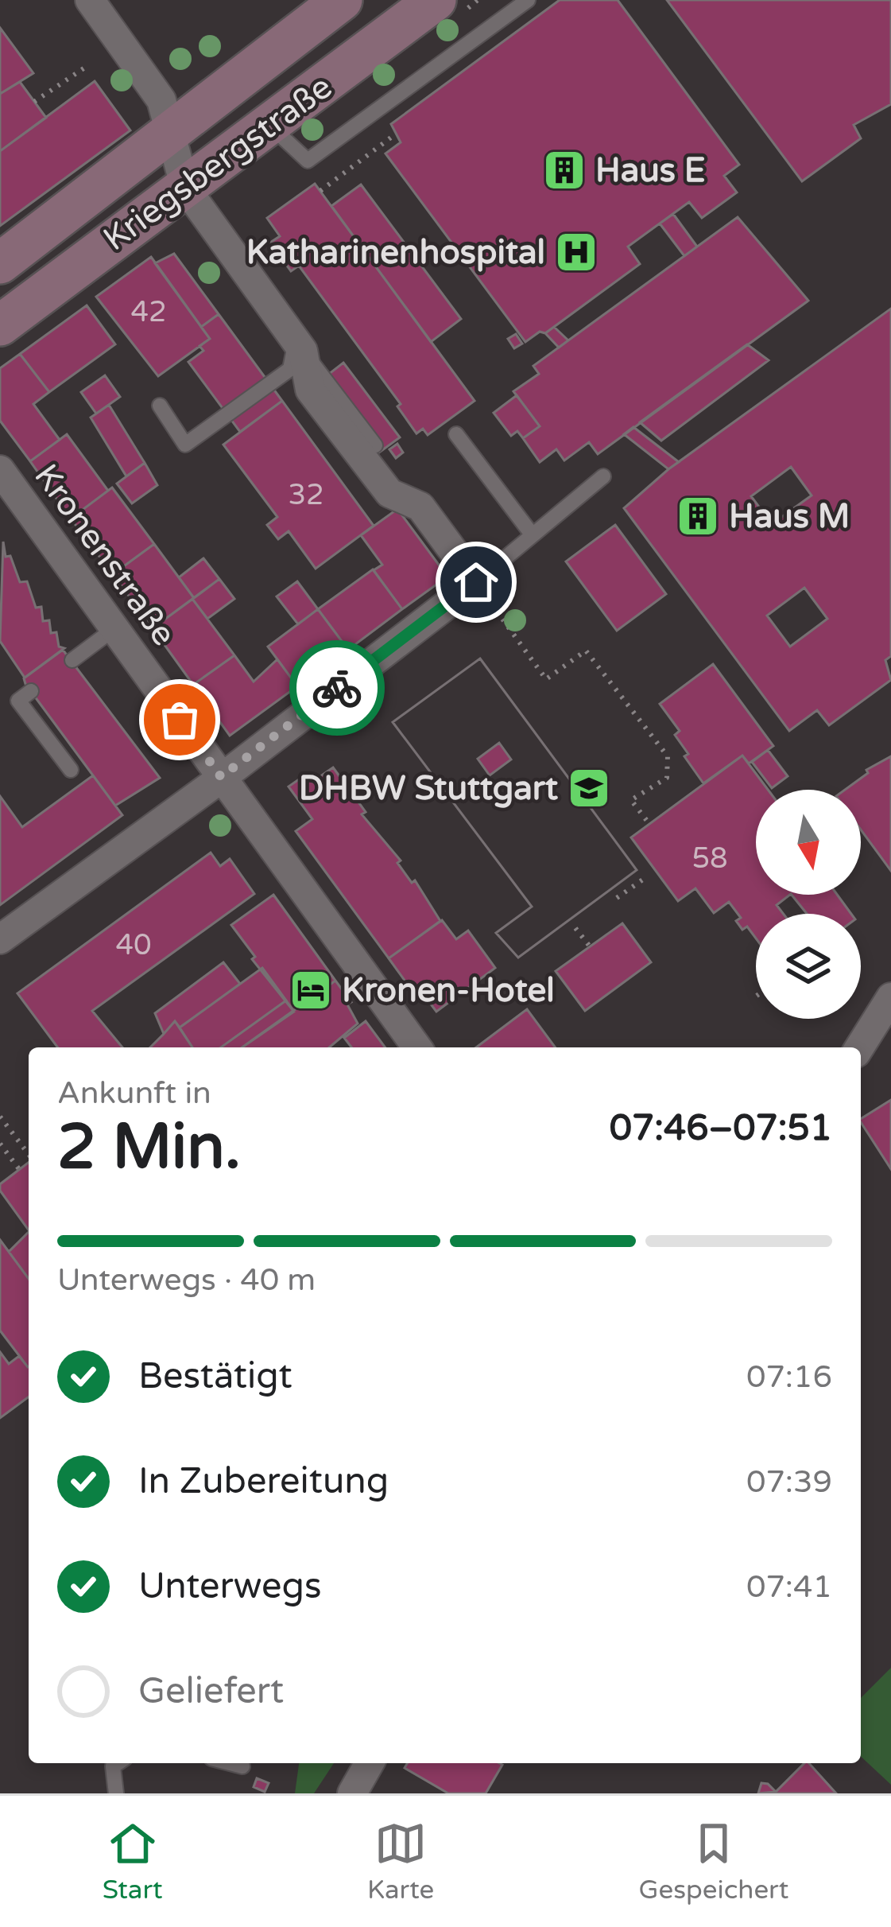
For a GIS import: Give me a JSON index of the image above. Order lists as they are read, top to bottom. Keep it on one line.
{"streets":{"main road":["Kriegsbergstraße"],"street":["Kronenstraße"]},"places":{"building":["Haus E","Haus M"],"hospital":["Katharinenhospital"],"school or university":["DHBW Stuttgart"],"hotel":["Kronen-Hotel"]},"house_numbers":["42","32","58","40"],"north":"bottom","page":{"heading":["2 Min.","Ankunft in","07:46–07:51"],"bar":"Unterwegs · 40 m","list":[["Bestätigt","07:16"],["In Zubereitung","07:39"],["Unterwegs","07:41"],"Geliefert"],"tabs":["Start","Karte","Gespeichert"]}}
